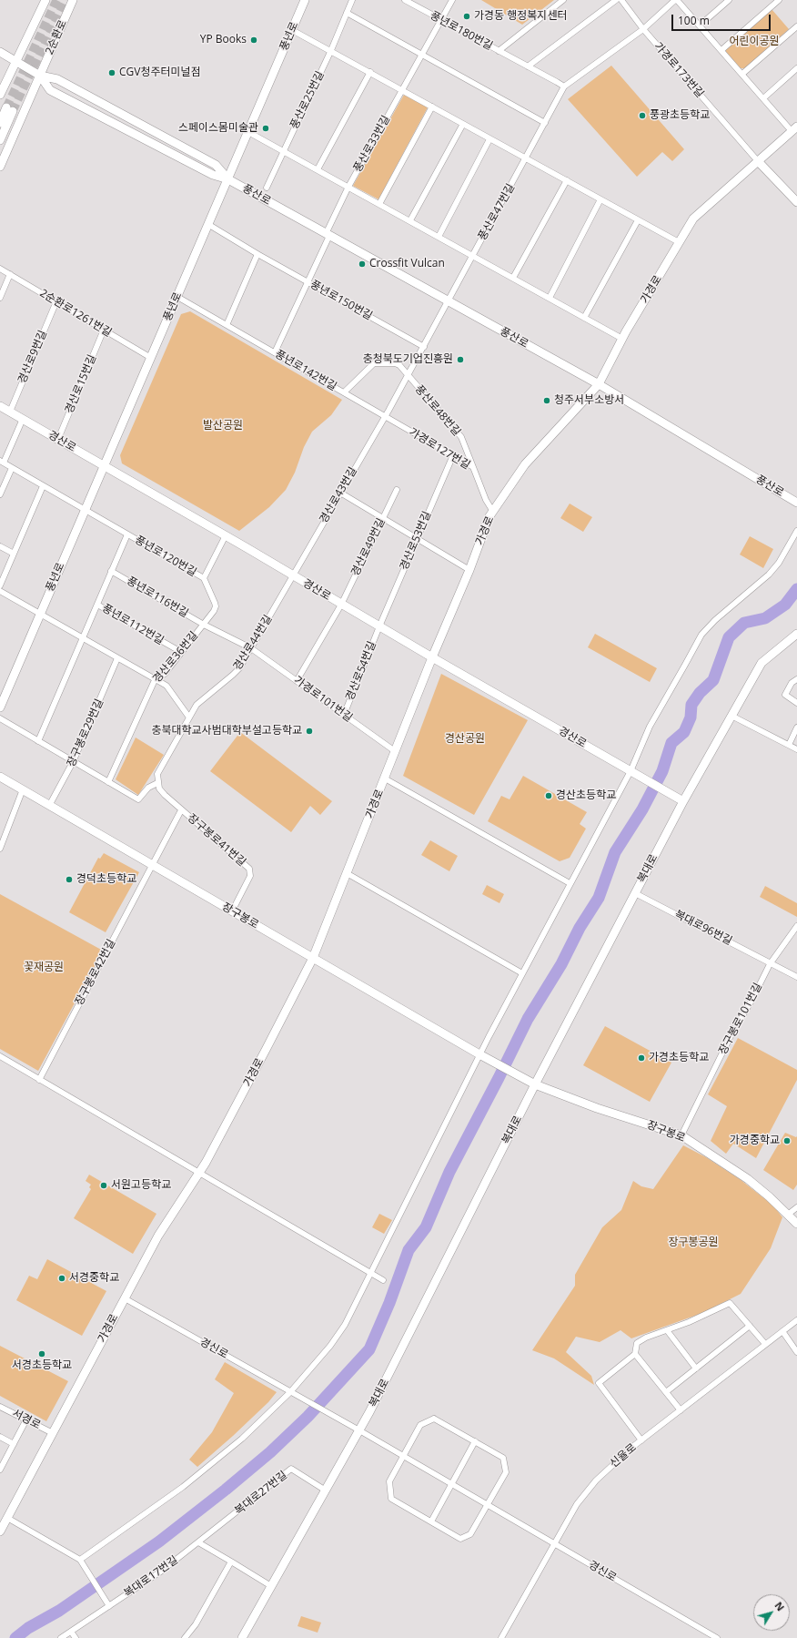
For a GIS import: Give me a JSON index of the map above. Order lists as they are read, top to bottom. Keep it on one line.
{"streets":{"street":["풍년로180번길","풍년로","2순환로","가경로173번길","풍산로25번길","풍산로33번길","풍산로","풍산로47번길","가경로","풍년로150번길","2순환로1261번길","경산로9번길","풍년로142번길","경산로15번길","풍산로48번길","경산로","가경로127번길","경산로43번길","경산로53번길","경산로49번길","풍년로120번길","풍년로116번길","풍년로112번길","경산로44번길","경산로36번길","경산로54번길","가경로101번길","장구봉로29번길","장구봉로41번길","복대로","장구봉로","복대로96번길","장구봉로42번길","장구봉로101번길","경신로","서경로","신율로","복대로27번길","복대로17번길"]},"crossings":[["풍년로180번길","풍산로33번길"],["풍년로180번길","풍산로47번길"],["풍년로","풍산로"],["풍년로","풍년로150번길"],["풍년로","2순환로1261번길"],["풍년로","풍년로142번길"],["풍년로","경산로"],["풍년로","풍년로120번길"],["2순환로","풍산로"],["가경로173번길","풍산로47번길"],["가경로173번길","가경로"],["풍산로33번길","풍산로"],["풍산로33번길","풍년로150번길"],["풍산로33번길","풍년로142번길"],["풍산로","풍산로47번길"],["풍산로","가경로"],["풍산로","풍산로48번길"],["풍산로47번길","가경로"],["풍산로47번길","풍산로48번길"],["가경로","경산로"],["가경로","가경로127번길"],["가경로","가경로101번길"],["가경로","장구봉로"],["가경로","경신로"],["가경로","서경로"],["풍년로150번길","풍산로48번길"],["2순환로1261번길","경산로9번길"],["2순환로1261번길","경산로15번길"],["경산로9번길","경산로"],["풍년로142번길","풍산로48번길"],["풍년로142번길","가경로127번길"],["풍년로142번길","경산로43번길"],["경산로15번길","경산로"],["풍산로48번길","가경로127번길"],["풍산로48번길","경산로43번길"],["경산로","경산로43번길"],["경산로","경산로53번길"],["경산로","경산로49번길"],["경산로","경산로44번길"],["경산로","경산로54번길"],["경산로","복대로"],["가경로127번길","경산로43번길"],["가경로127번길","경산로53번길"],["경산로43번길","경산로44번길"],["경산로53번길","경산로54번길"],["경산로49번길","가경로101번길"],["풍년로120번길","풍년로116번길"],["풍년로120번길","풍년로112번길"],["풍년로120번길","경산로36번길"],["풍년로116번길","풍년로112번길"],["풍년로116번길","경산로44번길"],["풍년로116번길","경산로36번길"],["풍년로116번길","가경로101번길"],["풍년로112번길","경산로36번길"],["경산로44번길","가경로101번길"],["경산로54번길","가경로101번길"],["장구봉로29번길","장구봉로"],["장구봉로41번길","장구봉로"],["장구봉로41번길","장구봉로42번길"],["복대로","장구봉로"],["복대로","복대로96번길"],["복대로","경신로"],["복대로","복대로27번길"],["장구봉로","장구봉로42번길"],["장구봉로","장구봉로101번길"],["복대로96번길","장구봉로101번길"],["경신로","신율로"],["복대로27번길","복대로17번길"]],"parks":["어린이공원","발산공원","경산공원","꽃재공원","장구봉공원"],"places":["가경동 행정복지센터","YP Books","CGV청주터미널점","풍광초등학교","스페이스몸미술관","Crossfit Vulcan","충청북도기업진흥원","청주서부소방서","충북대학교사범대학부설고등학교","경산초등학교","경덕초등학교","가경초등학교","가경중학교","서원고등학교","서경중학교","서경초등학교"],"scale_bar":"100 m","north":"top right"}
